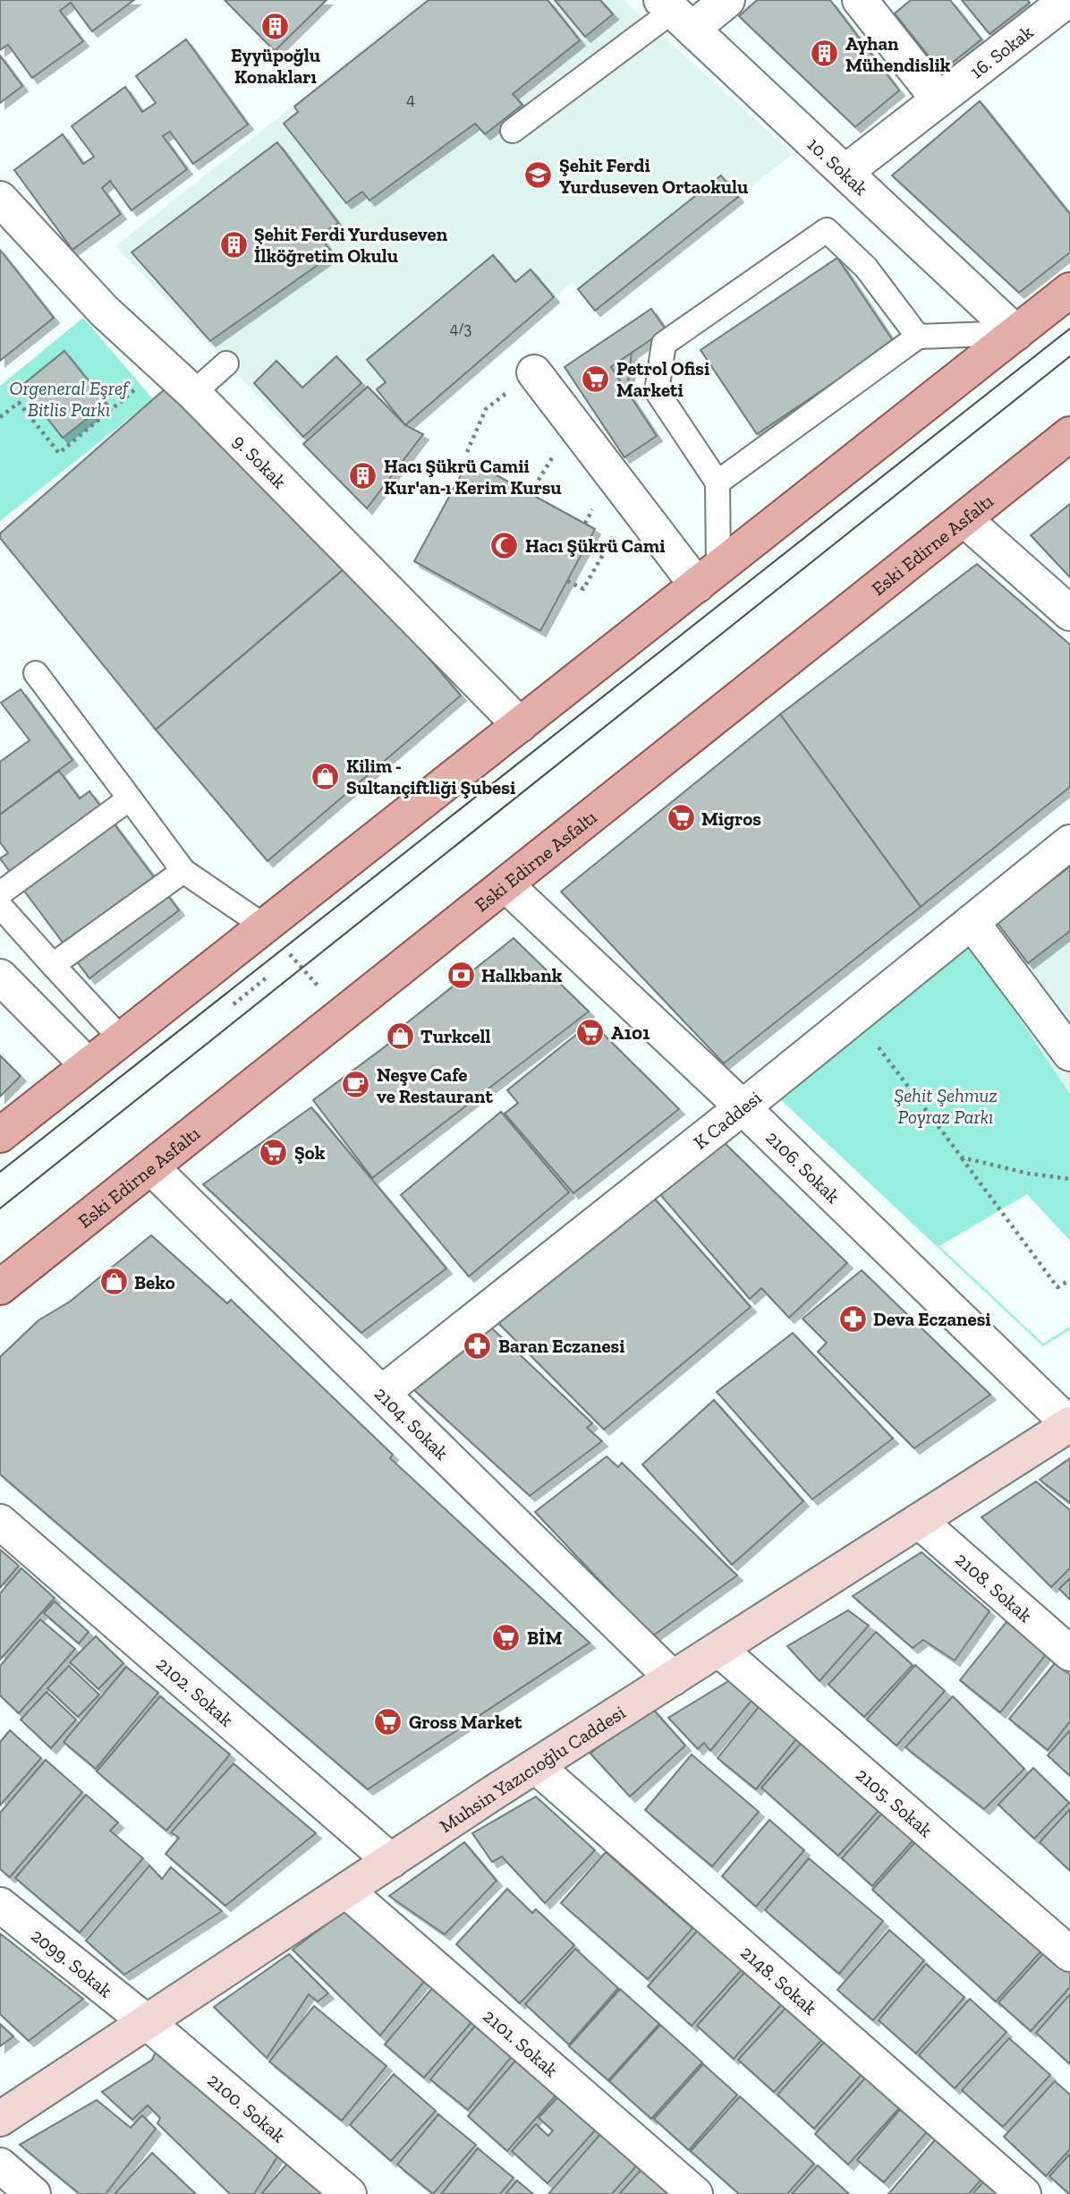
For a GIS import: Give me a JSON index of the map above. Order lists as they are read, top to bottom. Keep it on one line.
{"streets":{"main road":["Eski Edirne Asfaltı","Muhsin Yazıcıoğlu Caddesi"],"street":["16. Sokak","10. Sokak","9. Sokak","K Caddesi","2106. Sokak","2104. Sokak","2108. Sokak","2102. Sokak","2105. Sokak","2099. Sokak","2148. Sokak","2101. Sokak","2100. Sokak"]},"crossings":[["16. Sokak","10. Sokak"],["Eski Edirne Asfaltı","2106. Sokak"],["Eski Edirne Asfaltı","2104. Sokak"],["K Caddesi","2106. Sokak"],["K Caddesi","2104. Sokak"],["2106. Sokak","Muhsin Yazıcıoğlu Caddesi"],["2104. Sokak","Muhsin Yazıcıoğlu Caddesi"],["2108. Sokak","Muhsin Yazıcıoğlu Caddesi"],["2102. Sokak","Muhsin Yazıcıoğlu Caddesi"],["Muhsin Yazıcıoğlu Caddesi","2105. Sokak"],["Muhsin Yazıcıoğlu Caddesi","2099. Sokak"],["Muhsin Yazıcıoğlu Caddesi","2148. Sokak"],["Muhsin Yazıcıoğlu Caddesi","2101. Sokak"],["Muhsin Yazıcıoğlu Caddesi","2100. Sokak"],["2099. Sokak","2100. Sokak"]],"parks":["Orgeneral Eşref Bitlis Parkı","Şehit Şehmuz Poyraz Parkı"],"places":{"building":["Eyyüpoğlu Konakları","Ayhan Mühendislik","Şehit Ferdi Yurduseven İlköğretim Okulu","Hacı Şükrü Camii Kur'an-ı Kerim Kursu"],"school or university":["Şehit Ferdi Yurduseven Ortaokulu"],"supermarket":["Petrol Ofisi Marketi","Migros","A101","Şok","BİM","Gross Market"],"mosque":["Hacı Şükrü Cami"],"shop":["Kilim - Sultançiftliği Şubesi","Turkcell","Beko"],"bank":["Halkbank"],"cafe":["Neşve Cafe ve Restaurant"],"pharmacy":["Deva Eczanesi","Baran Eczanesi"]},"house_numbers":["4","4/3"]}
